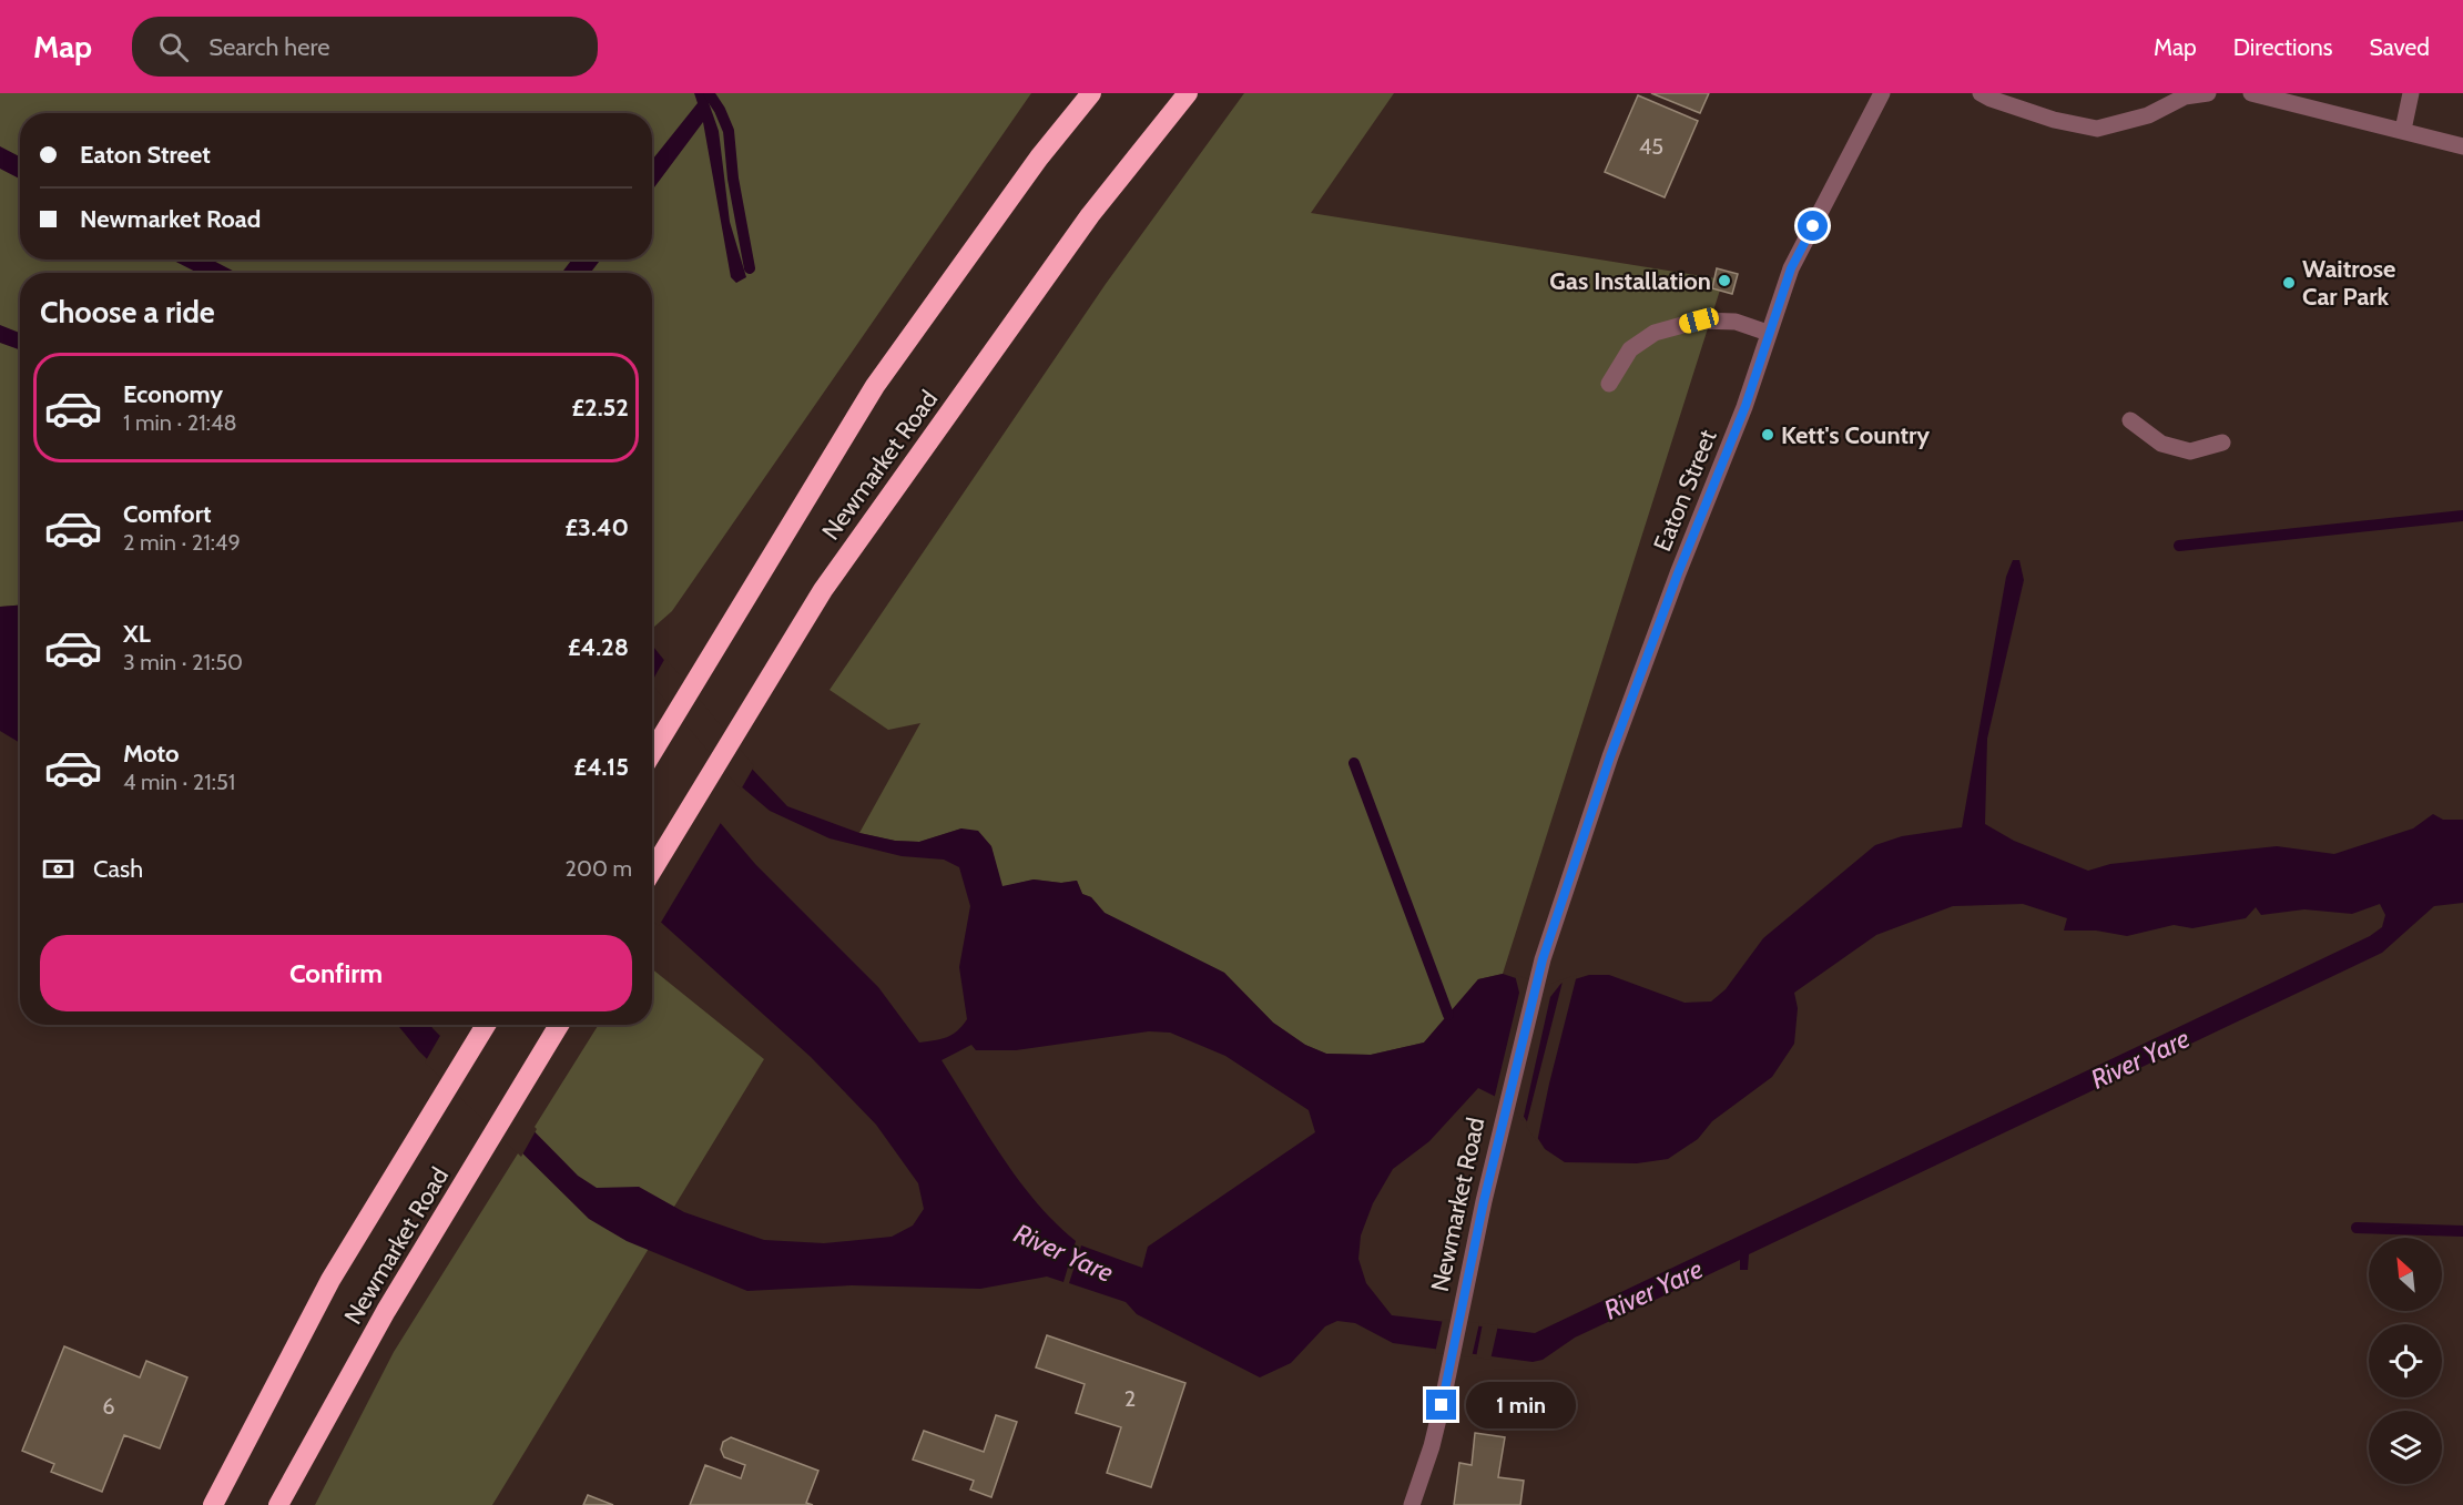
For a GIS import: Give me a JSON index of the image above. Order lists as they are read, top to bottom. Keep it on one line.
{"streets":{"highway":["Newmarket Road"],"street":["Eaton Street"]},"crossings":[["Newmarket Road","Eaton Street"]],"water":["River Yare"],"places":["Gas Installation","Waitrose Car Park","Kett's Country"],"house_numbers":["45","2","6"],"north":"top left","page":{"header":"Map","search":"Search here","nav":["Map","Directions","Saved"],"banner":["Eaton Street","Newmarket Road"],"heading":"Choose a ride","list":[{"name":"Economy","note":"1 min · 21:48","value":"£2.52"},{"name":"Comfort","note":"2 min · 21:49","value":"£3.40"},{"name":"XL","note":"3 min · 21:50","value":"£4.28"},{"name":"Moto","note":"4 min · 21:51","value":"£4.15"}],"pay":["Cash","200 m"],"buttons":"Confirm","bubble":"1 min"}}
